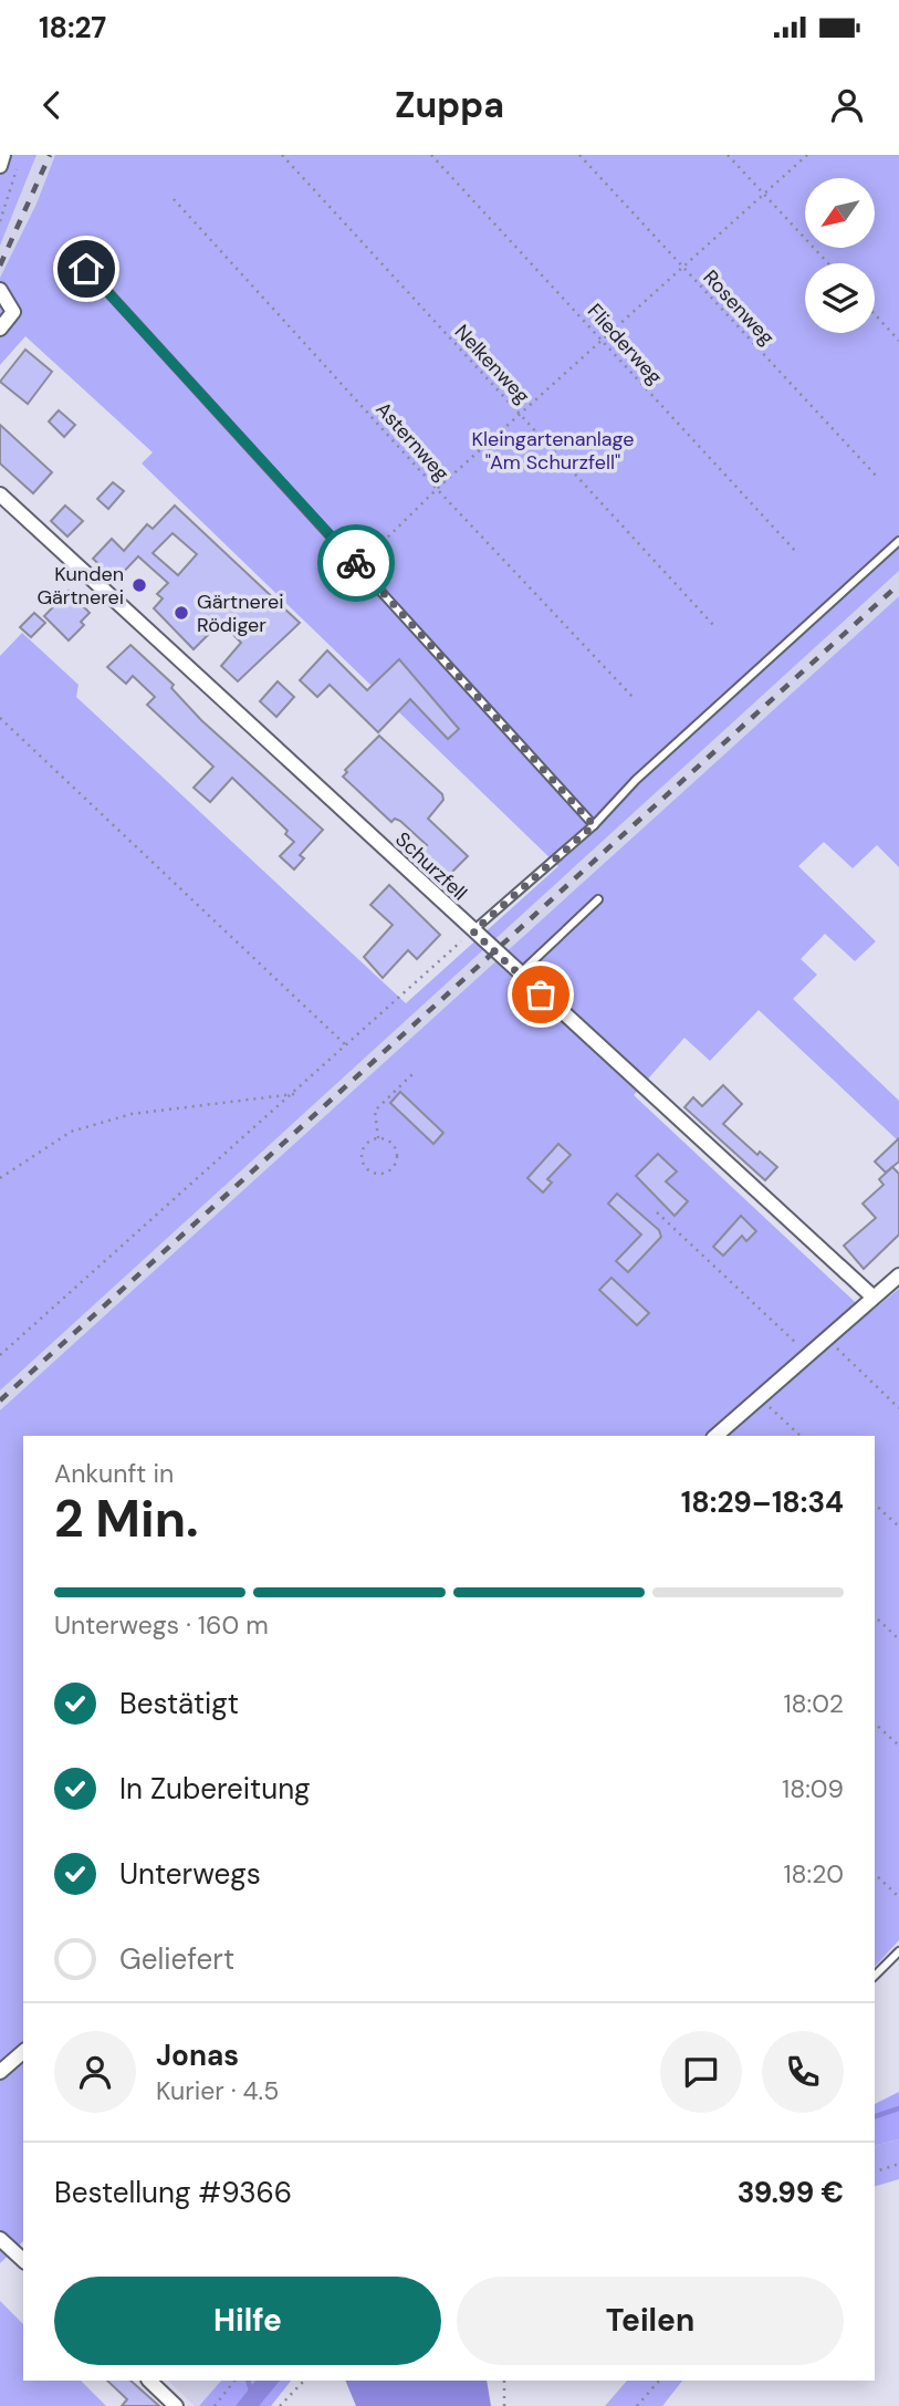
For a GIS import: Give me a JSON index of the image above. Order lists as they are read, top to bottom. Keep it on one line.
{"streets":{"street":["Schurzfell"],"path":["Rosenweg","Fliederweg","Nelkenweg","Asternweg"]},"parks":["Kleingartenanlage \"Am Schurzfell\""],"places":["Kunden Gärtnerei","Gärtnerei Rödiger"],"north":"bottom left","page":{"status":"18:27","header":"Zuppa","heading":["2 Min.","Ankunft in","18:29–18:34"],"panel":["Jonas","Kurier · 4.5","Bestellung #9366","39.99 €"],"bar":"Unterwegs · 160 m","list":[["Bestätigt","18:02"],["In Zubereitung","18:09"],["Unterwegs","18:20"],"Geliefert"],"buttons":["Hilfe","Teilen"]}}
